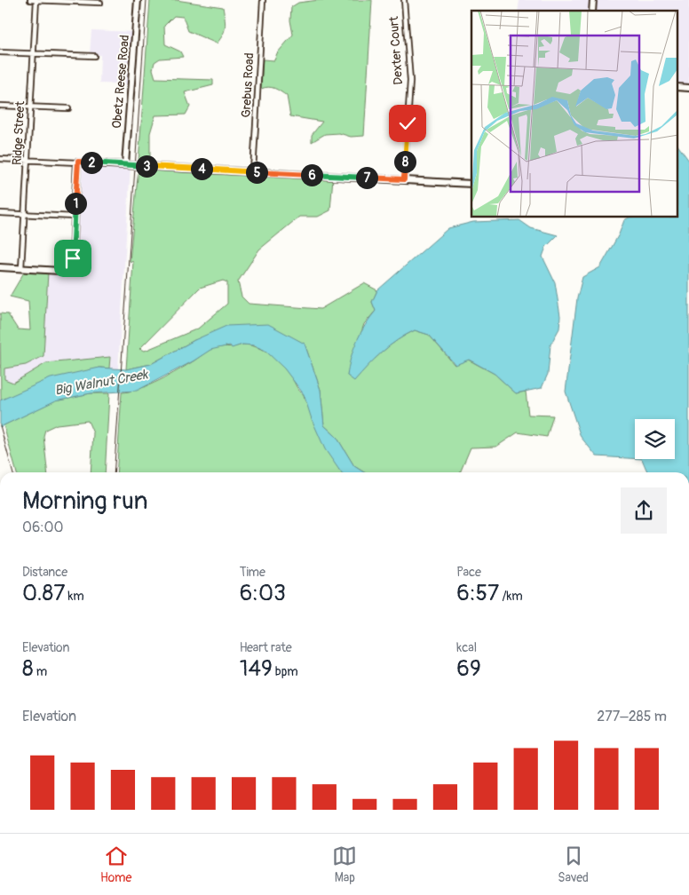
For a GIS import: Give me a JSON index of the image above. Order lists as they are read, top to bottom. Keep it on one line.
{"streets":{"street":["Dexter Court","Obetz Reese Road","Grebus Road","Ridge Street"]},"water":["Big Walnut Creek"],"page":{"pins":["8","2","3","4","5","6","7","1"],"heading":["Morning run","06:00"],"stats":[["Distance","0.87 km"],["Time","6:03"],["Pace","6:57 /km"],["Elevation","8 m"],["Heart rate","149 bpm"],["kcal","69"]],"chart":["Elevation","277–285 m"],"tabs":["Home","Map","Saved"]}}
